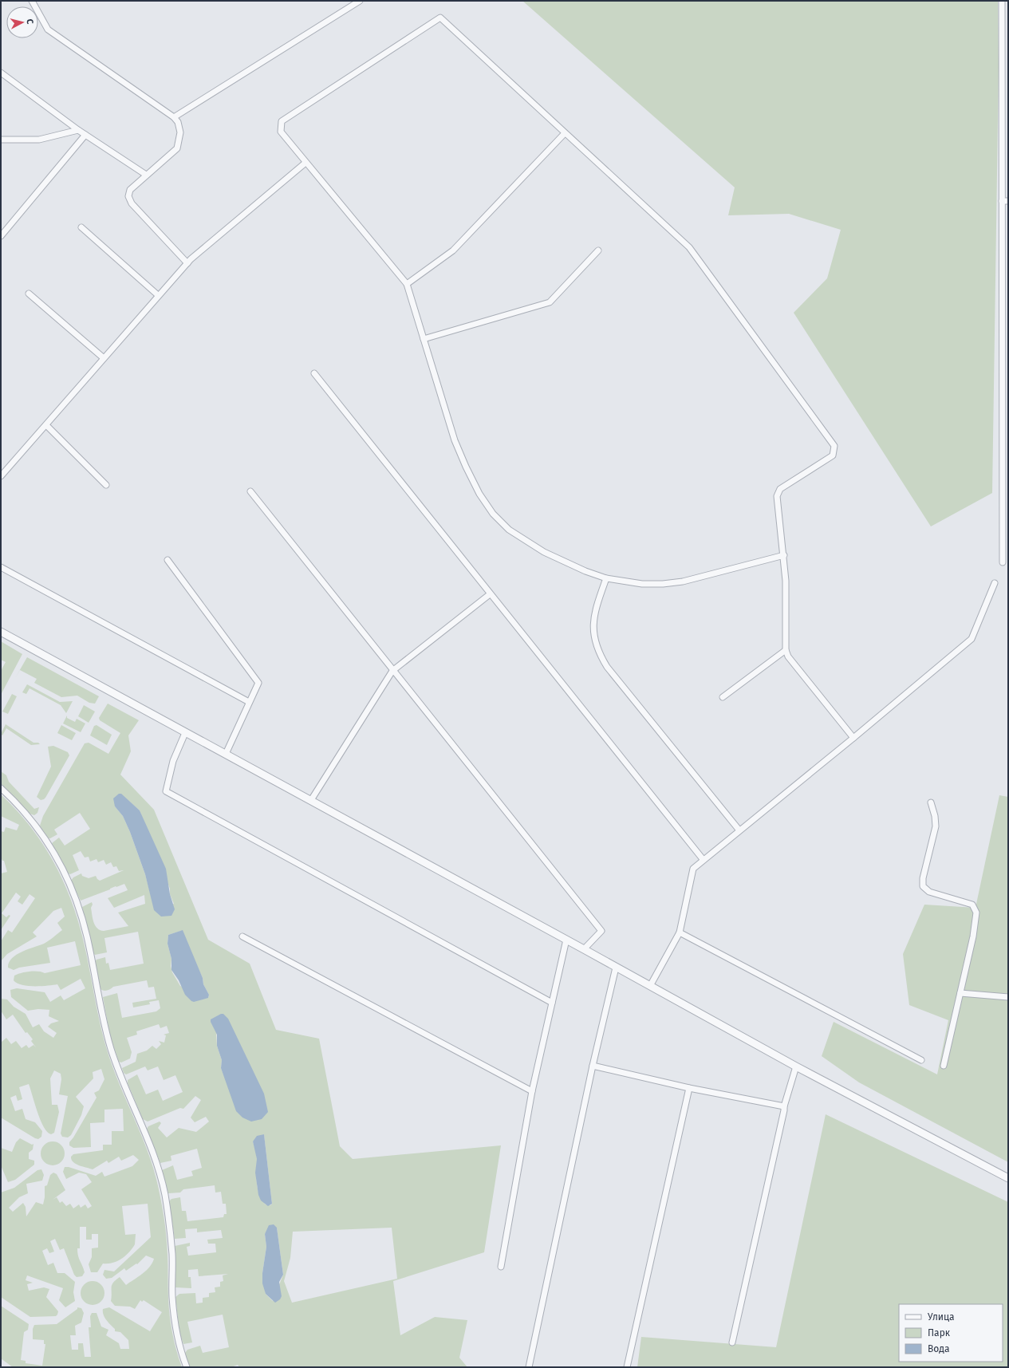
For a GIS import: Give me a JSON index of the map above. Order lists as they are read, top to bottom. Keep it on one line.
{"legend":["Улица","Парк","Вода"],"north":"right"}
